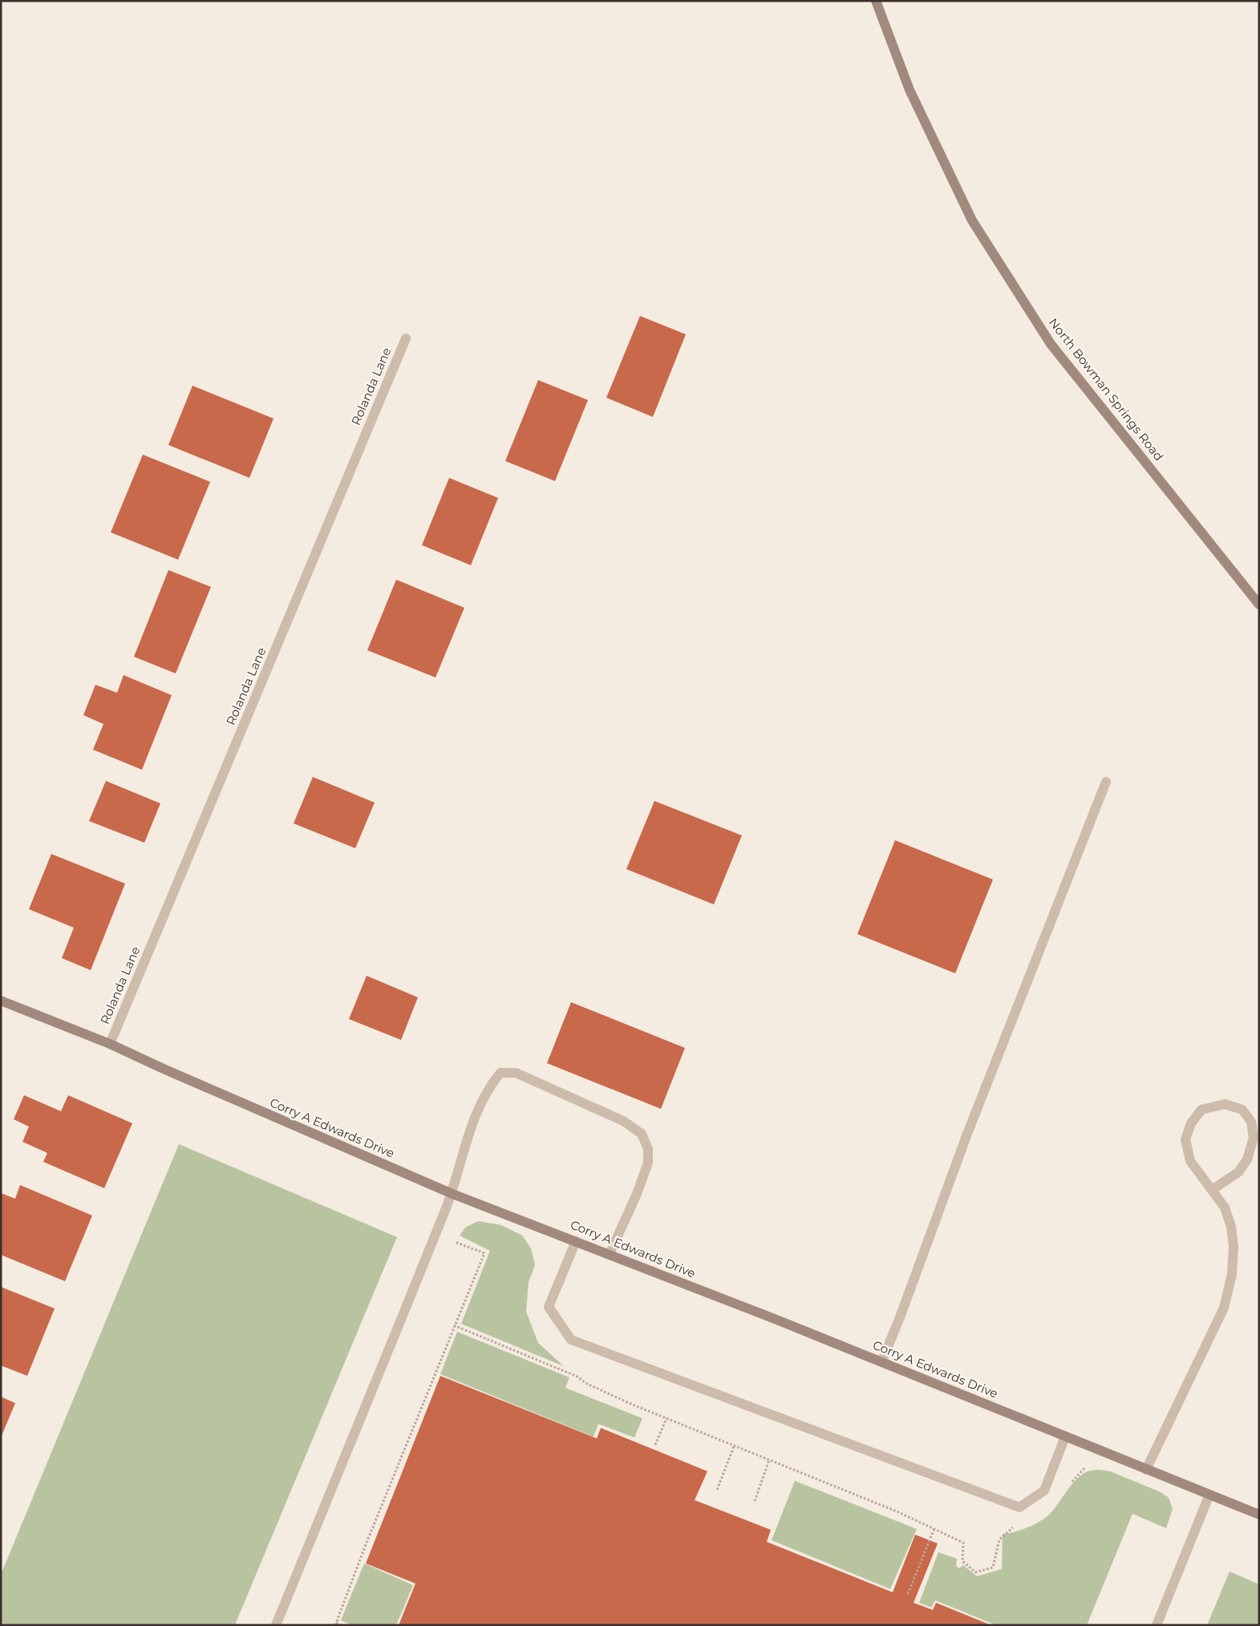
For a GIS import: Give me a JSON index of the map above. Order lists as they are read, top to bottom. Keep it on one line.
{"streets":{"street":["Rolanda Lane","North Bowman Springs Road","Corry A Edwards Drive"]},"crossings":[["Rolanda Lane","Corry A Edwards Drive"]]}
